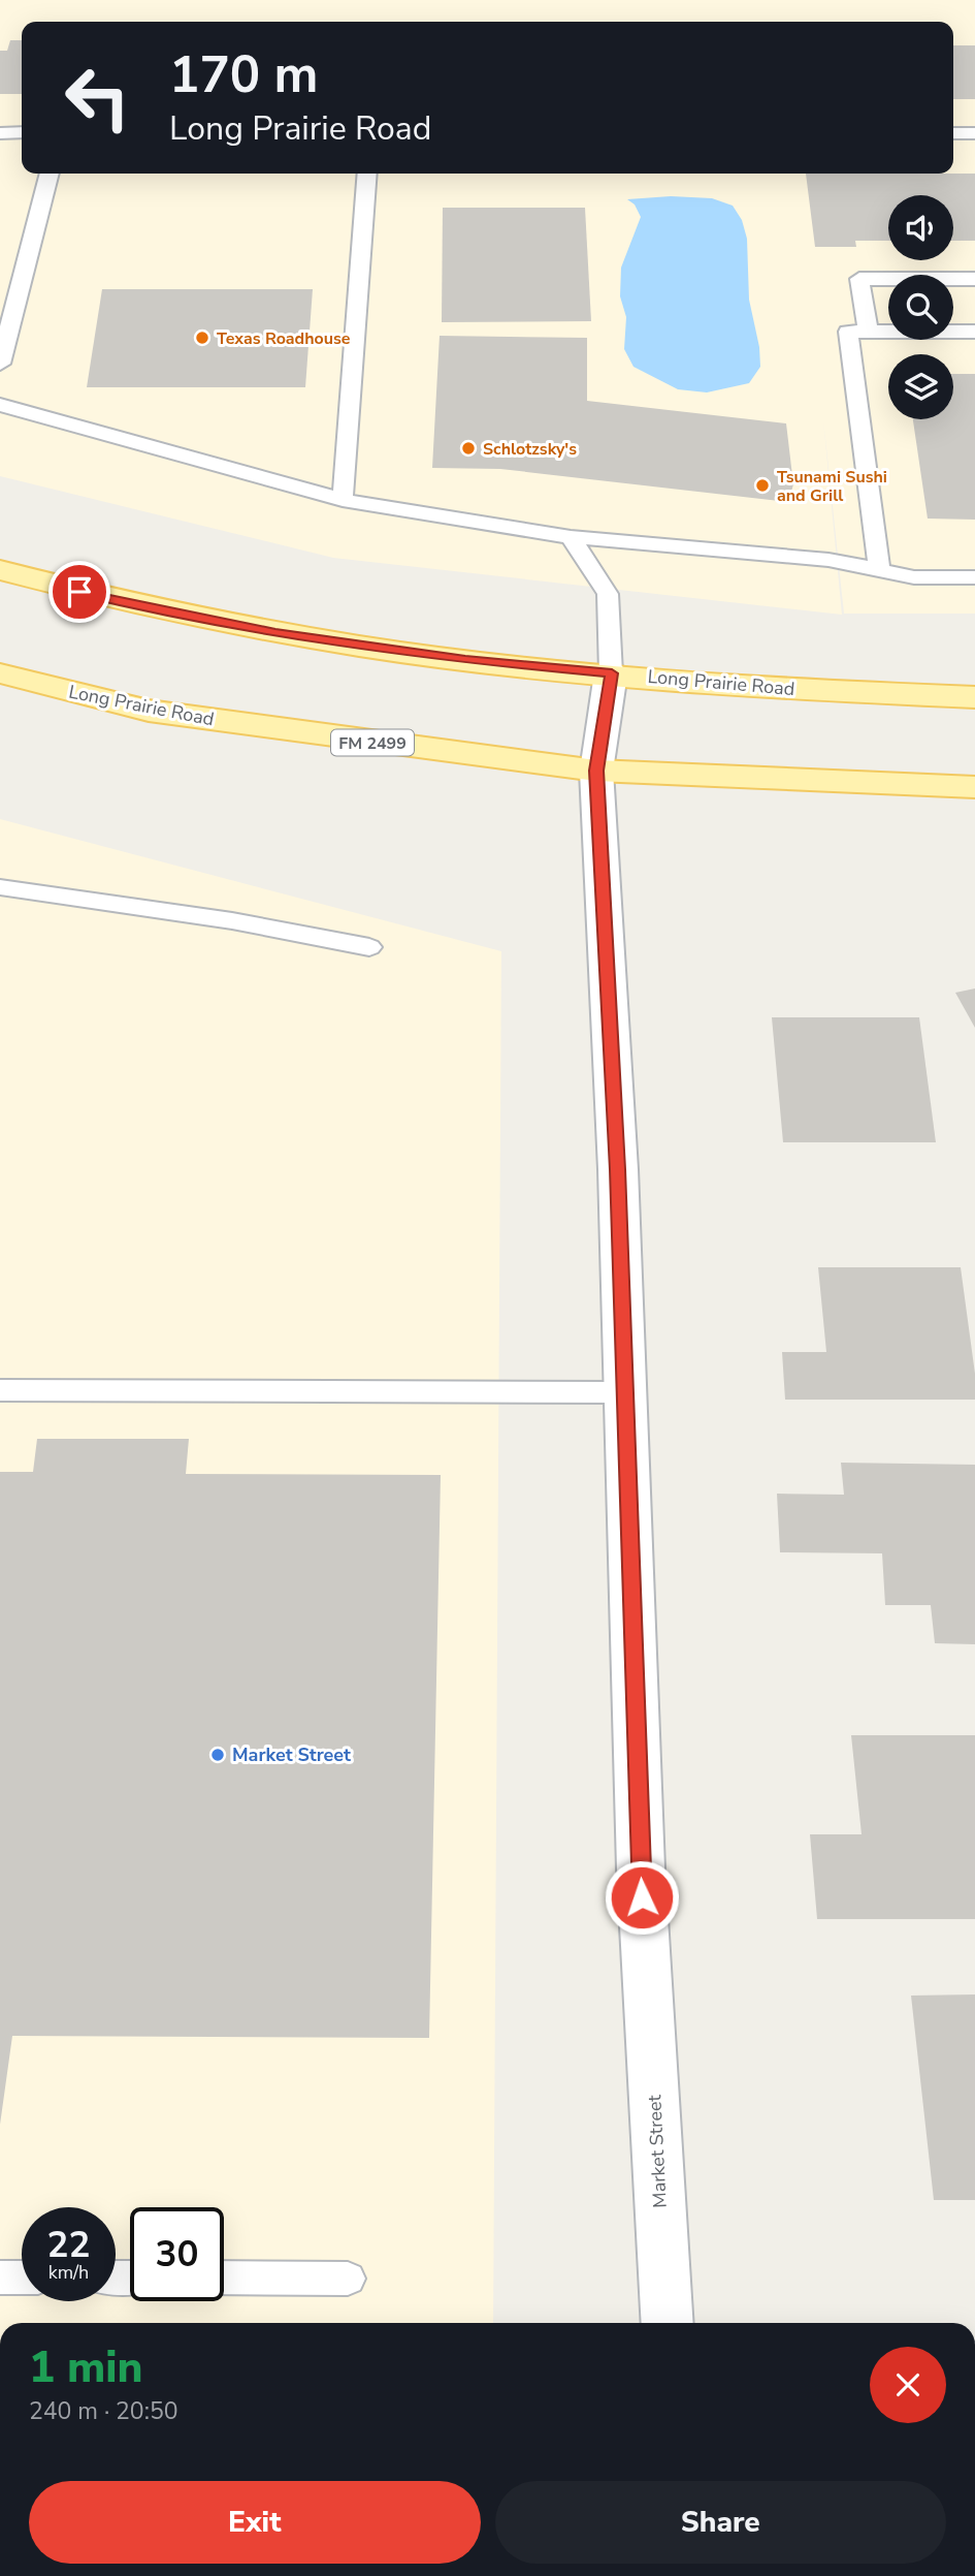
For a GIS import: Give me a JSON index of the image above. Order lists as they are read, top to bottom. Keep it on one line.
{"streets":{"main road":["Long Prairie Road","FM 2499"],"street":["Market Street"]},"crossings":[["Long Prairie Road","Market Street"]],"places":["Texas Roadhouse","Schlotzsky's","Tsunami Sushi and Grill","Market Street"],"page":{"turn":["170 m","Long Prairie Road"],"speed":"22 km/h","limit":"30","heading":["1 min","240 m · 20:50"],"buttons":["Exit","Share"]}}
